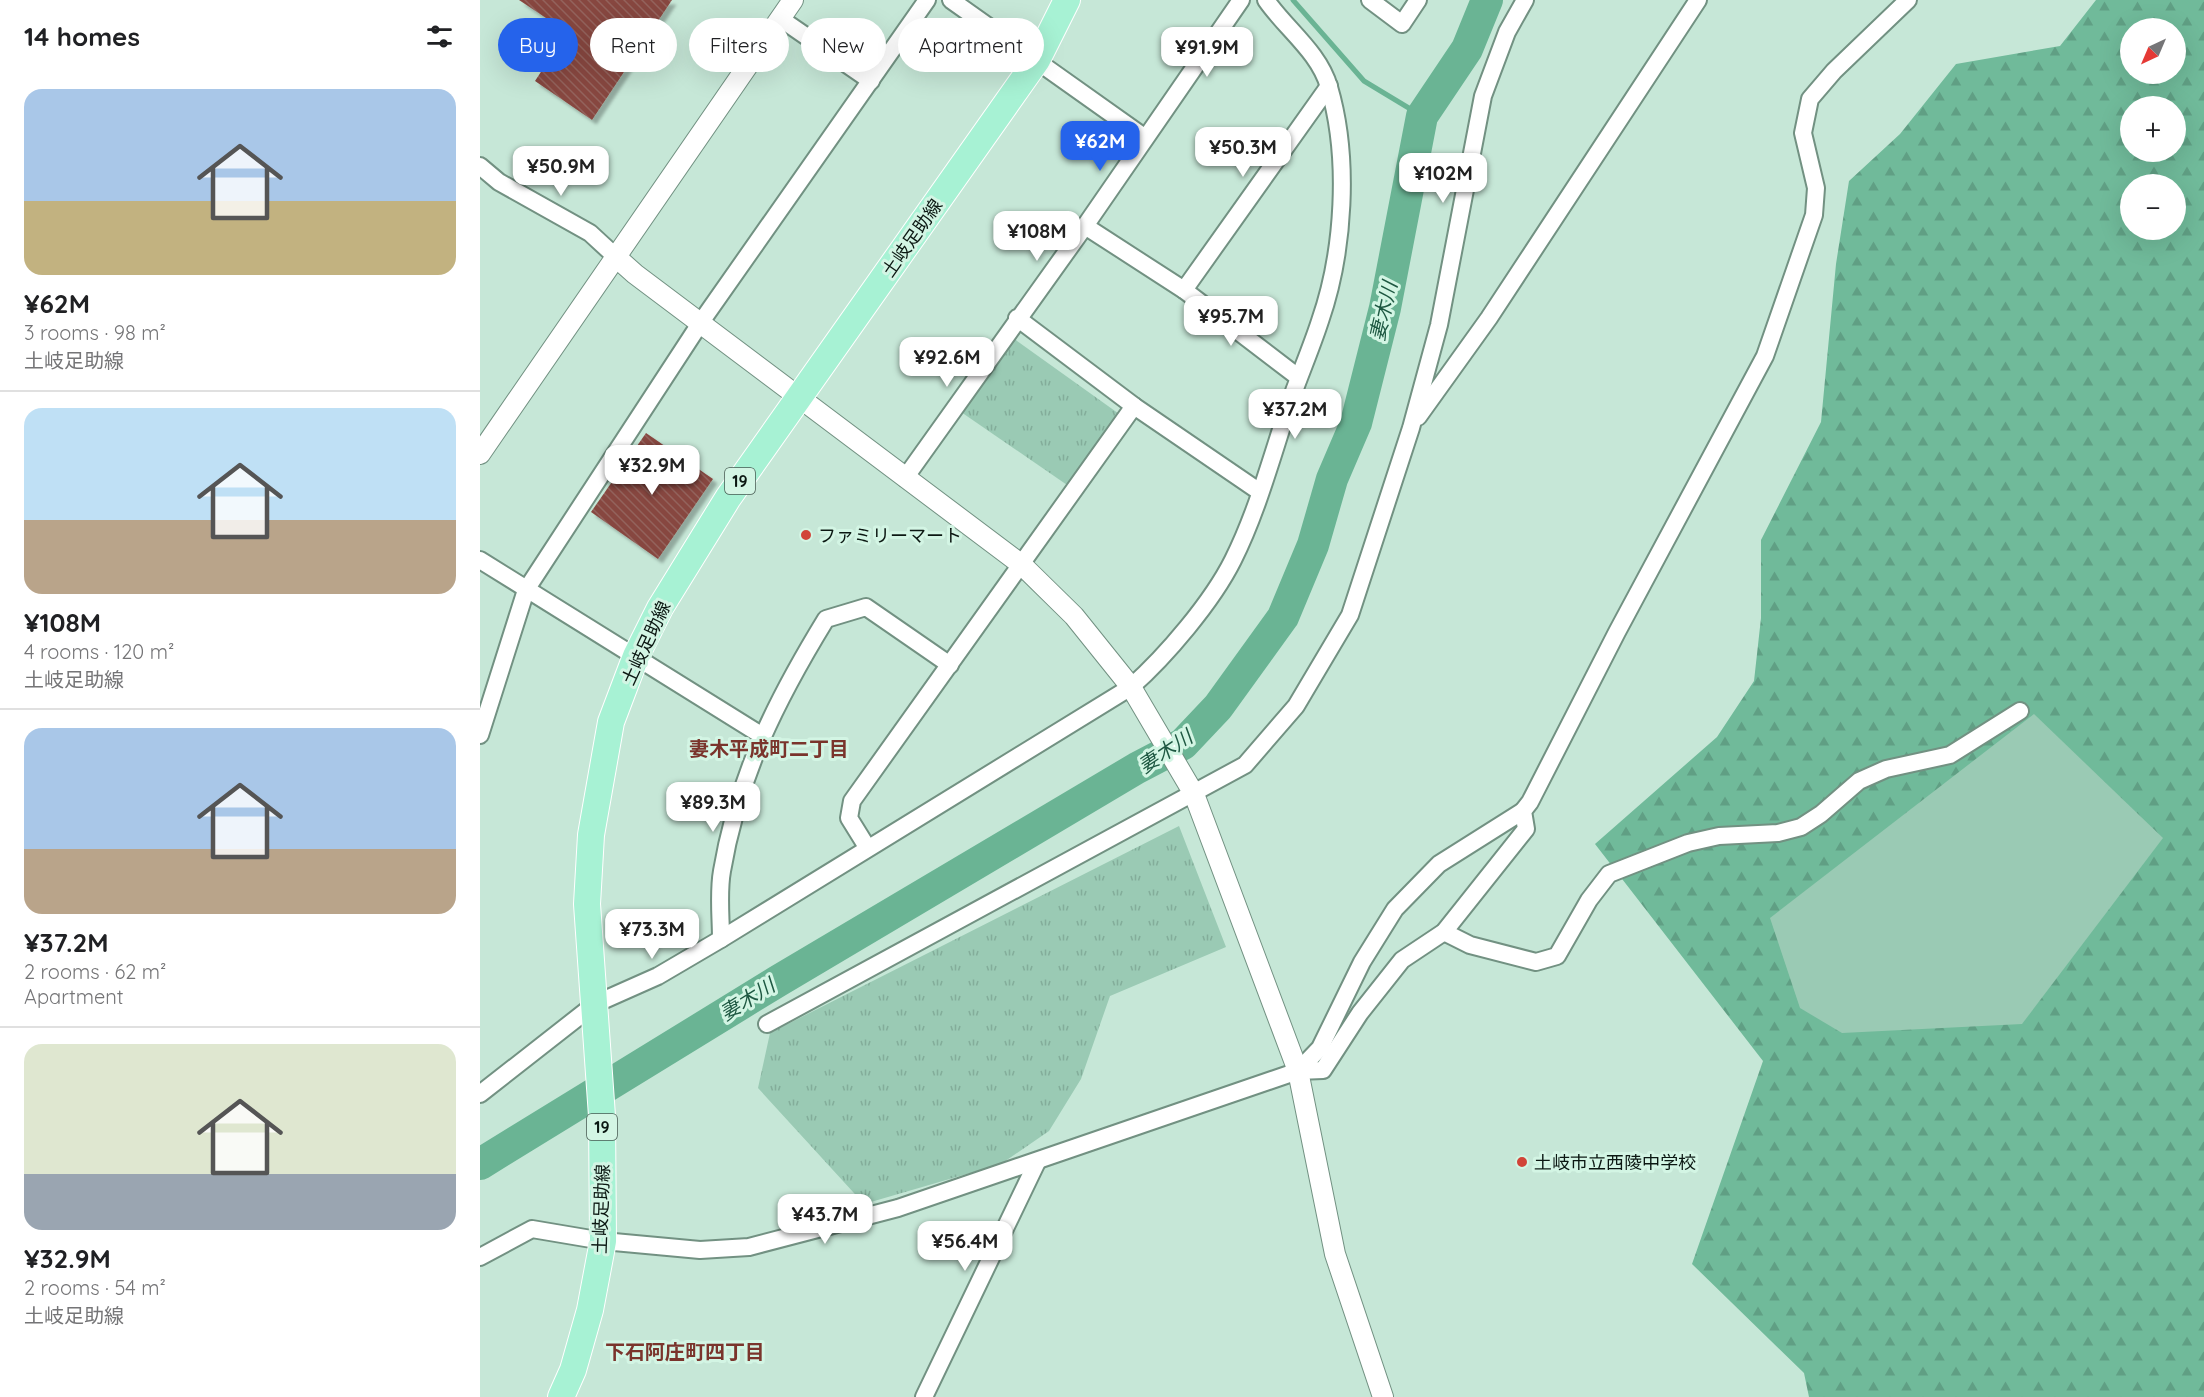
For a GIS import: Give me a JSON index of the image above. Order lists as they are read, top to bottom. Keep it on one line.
{"streets":{"main road":["土岐足助線","19"]},"districts":["妻木平成町二丁目","下石阿庄町四丁目"],"water":["妻木川"],"places":["ファミリーマート","土岐市立西陵中学校"],"north":"bottom left","page":{"heading":"14 homes","map_buttons":["+","−"],"chip":["Buy","Rent","Filters","New","Apartment"],"price":["¥91.9M","¥62M","¥50.3M","¥50.9M","¥102M","¥108M","¥95.7M","¥92.6M","¥37.2M","¥32.9M","¥89.3M","¥73.3M","¥43.7M","¥56.4M"],"list":[{"name":"¥62M","note":"3 rooms · 98 m² · 土岐足助線"},{"name":"¥108M","note":"4 rooms · 120 m² · 土岐足助線"},{"name":"¥37.2M","note":"2 rooms · 62 m² · Apartment"},{"name":"¥32.9M","note":"2 rooms · 54 m² · 土岐足助線"}]}}
